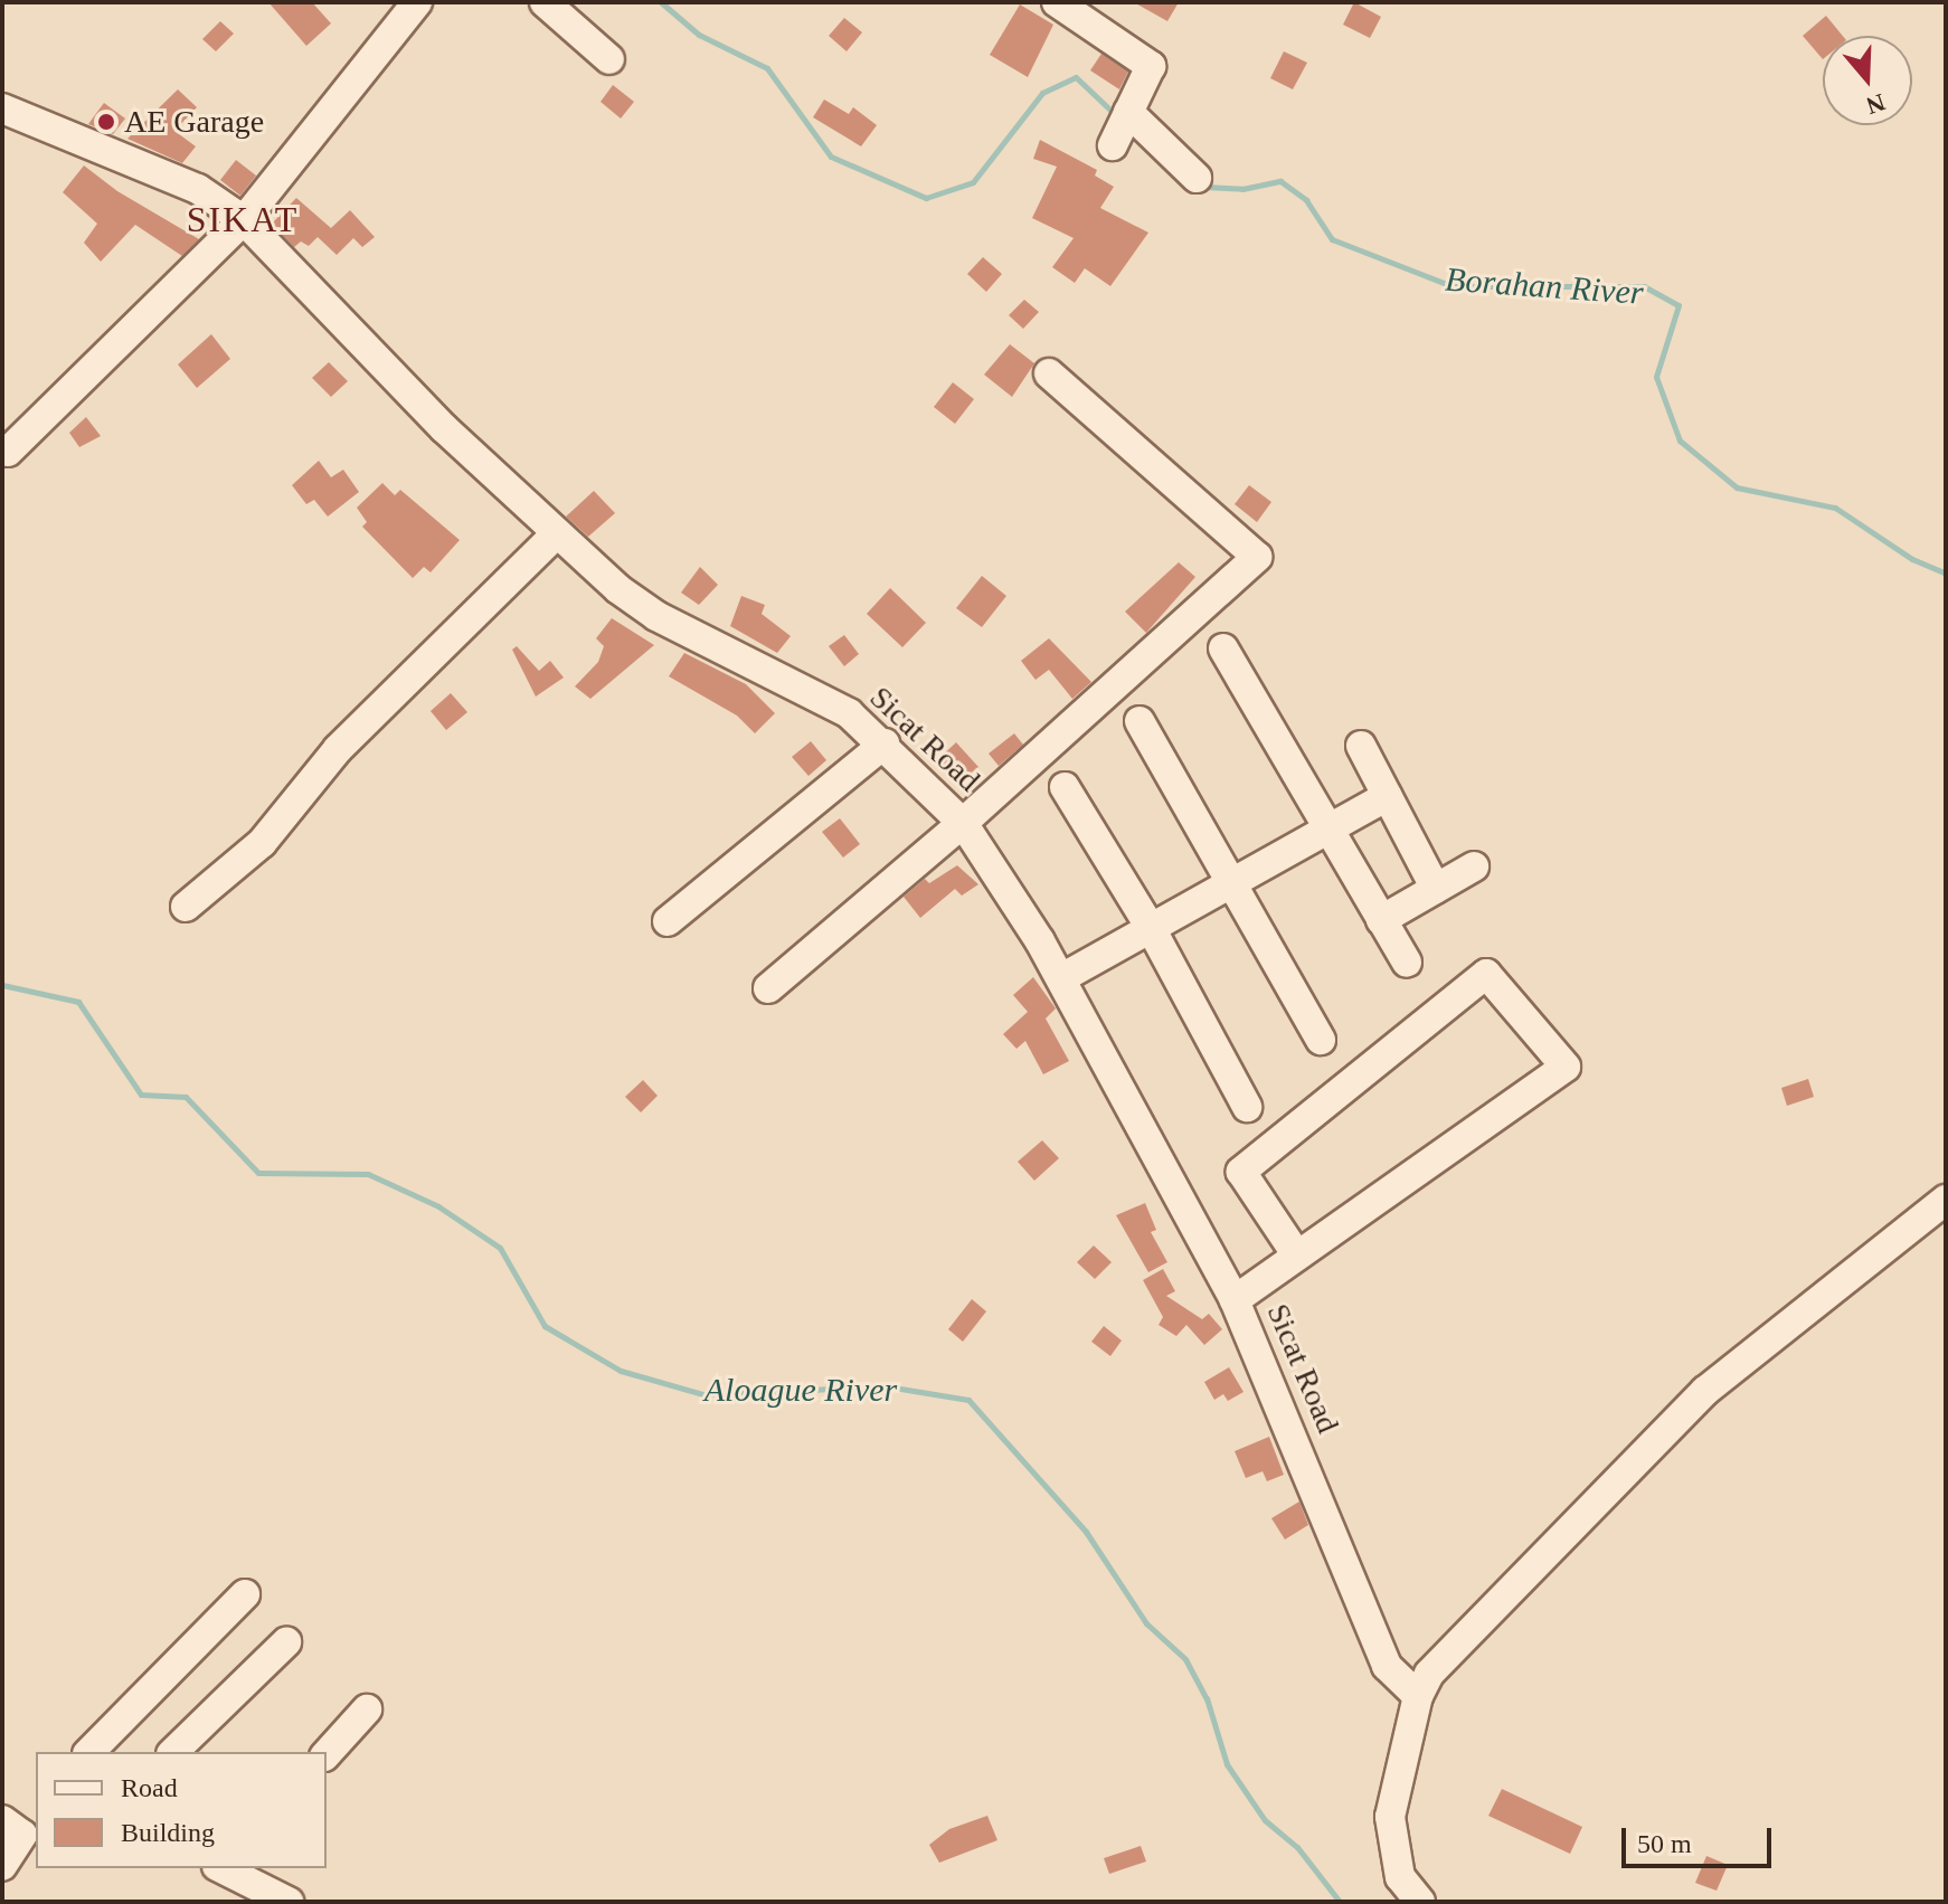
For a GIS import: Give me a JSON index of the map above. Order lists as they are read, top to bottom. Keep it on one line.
{"streets":{"street":["Sicat Road"]},"districts":["SIKAT"],"water":["Borahan River","Aloague River"],"places":["AE Garage"],"legend":["Road","Building"],"scale_bar":"50 m","north":"bottom"}
